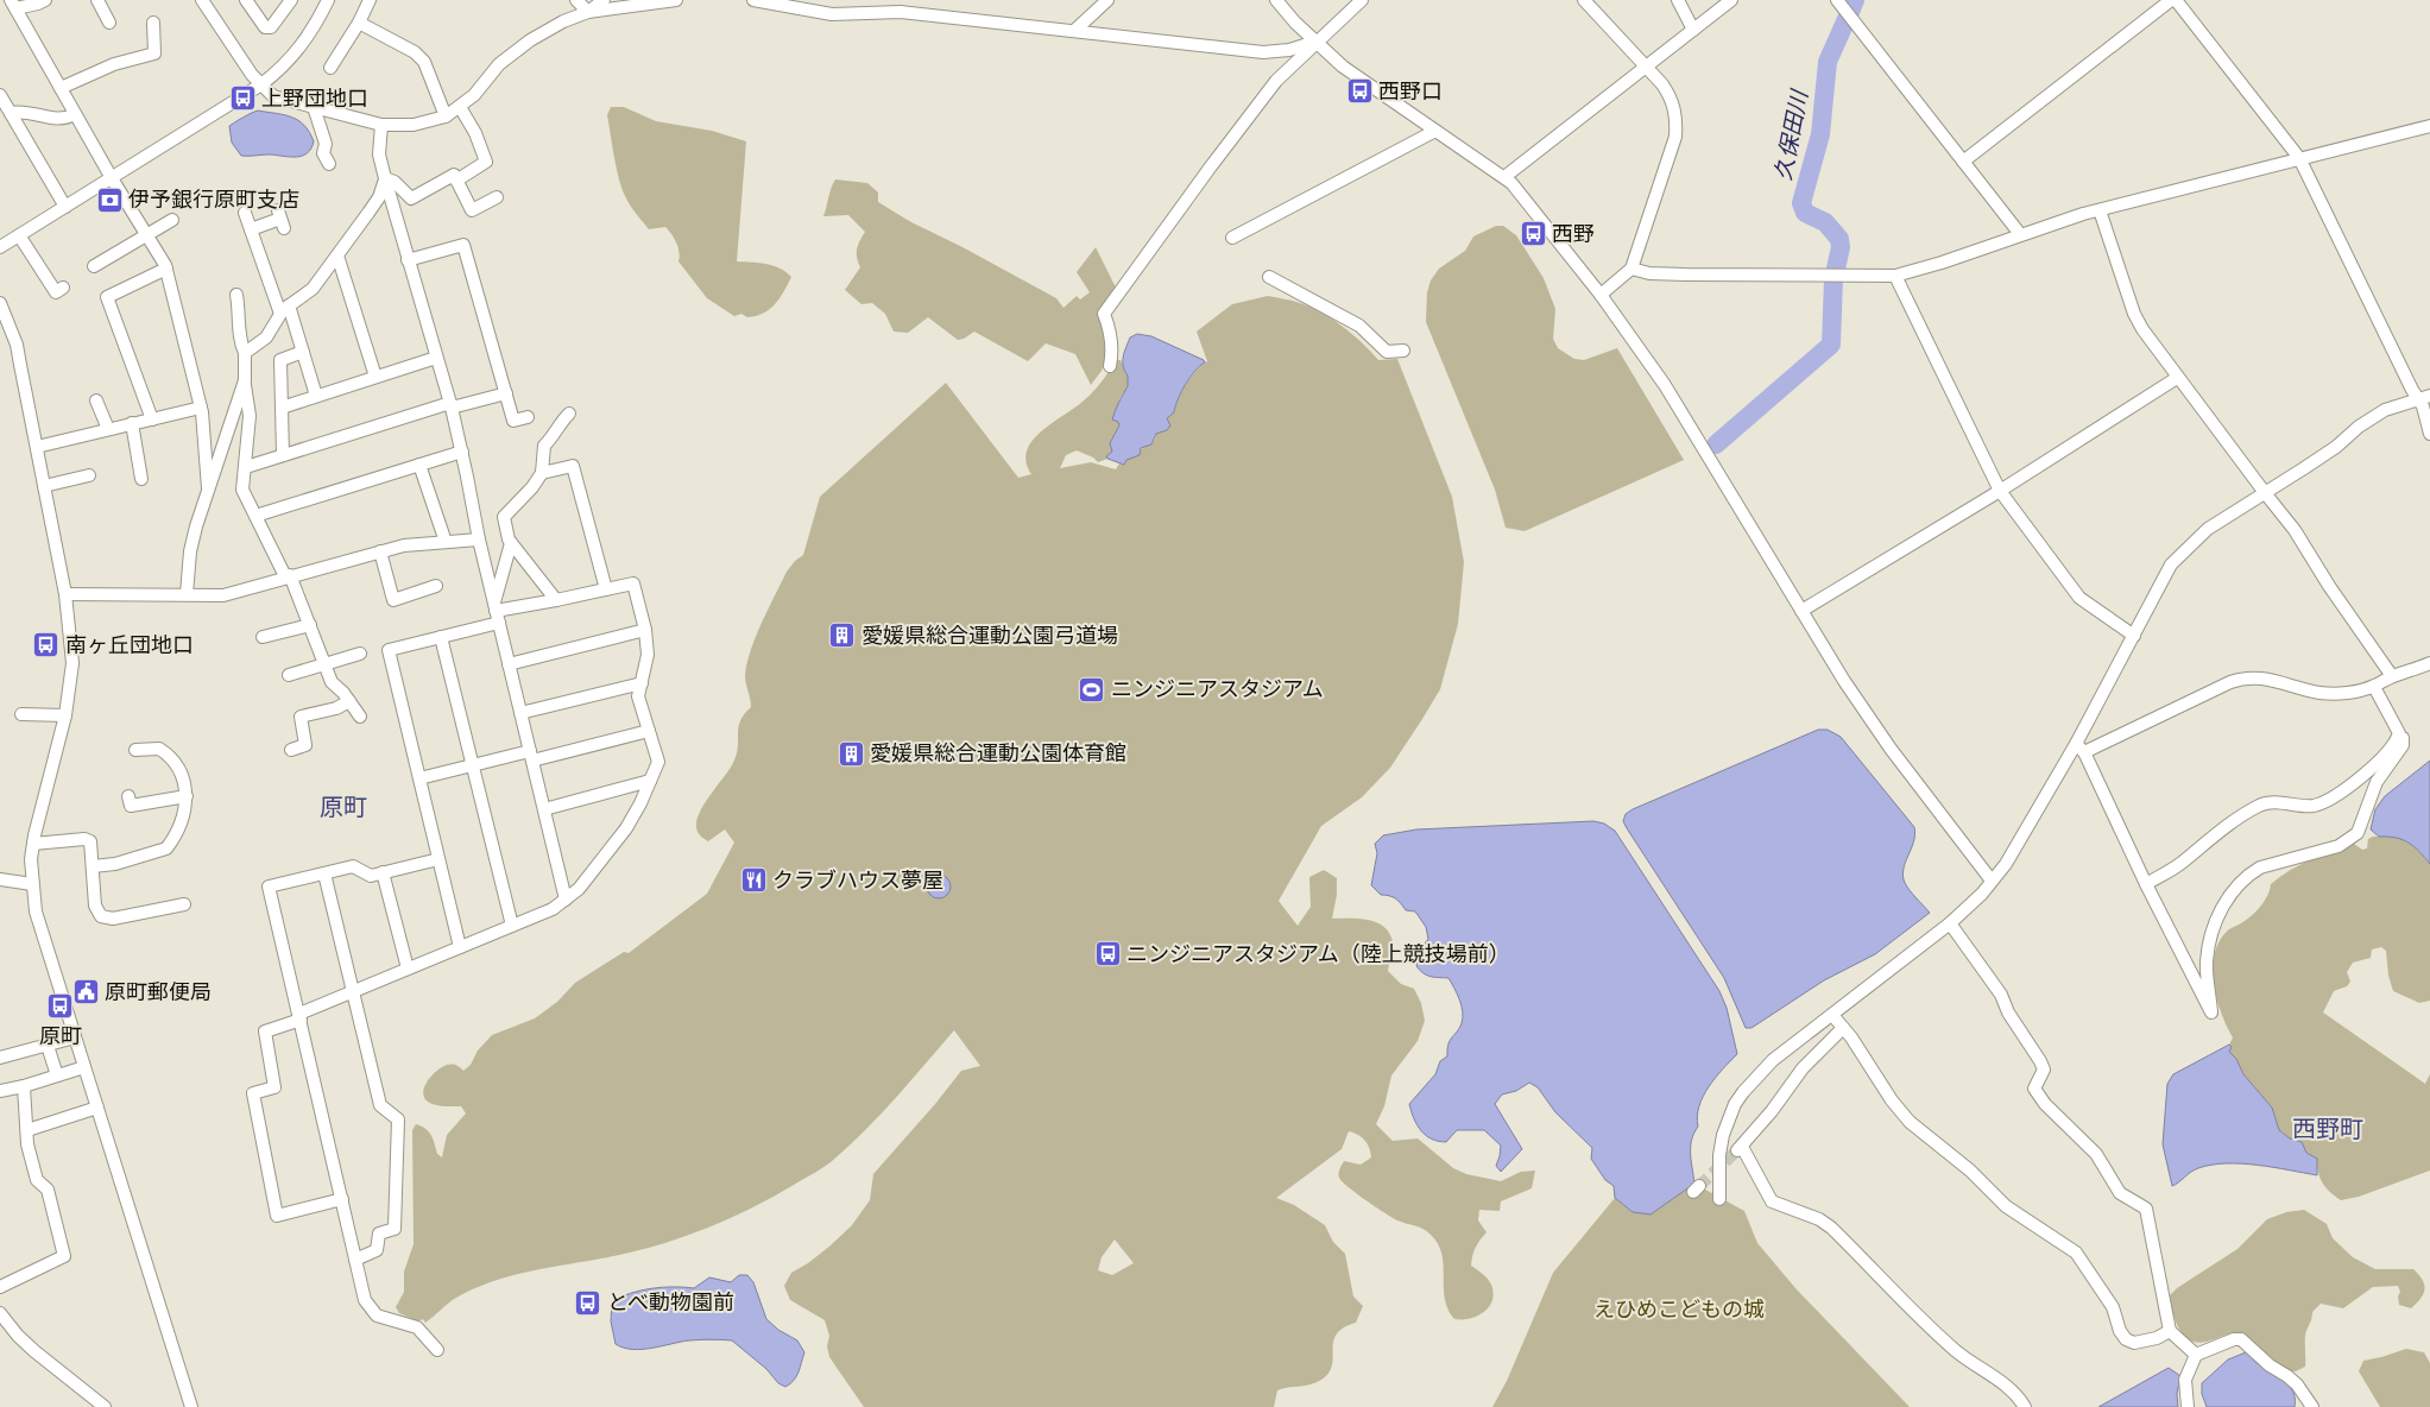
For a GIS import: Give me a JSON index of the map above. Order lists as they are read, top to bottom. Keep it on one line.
{"districts":["原町","西野町"],"water":["久保田川"],"parks":["えひめこどもの城"],"places":{"bus stop":["西野口","上野団地口","西野","南ヶ丘団地口","ニンジニアスタジアム（陸上競技場前）","原町","とべ動物園前"],"bank":["伊予銀行原町支店"],"building":["愛媛県総合運動公園弓道場","愛媛県総合運動公園体育館"],"sports":["ニンジニアスタジアム"],"restaurant":["クラブハウス夢屋"],"public building":["原町郵便局"]}}
